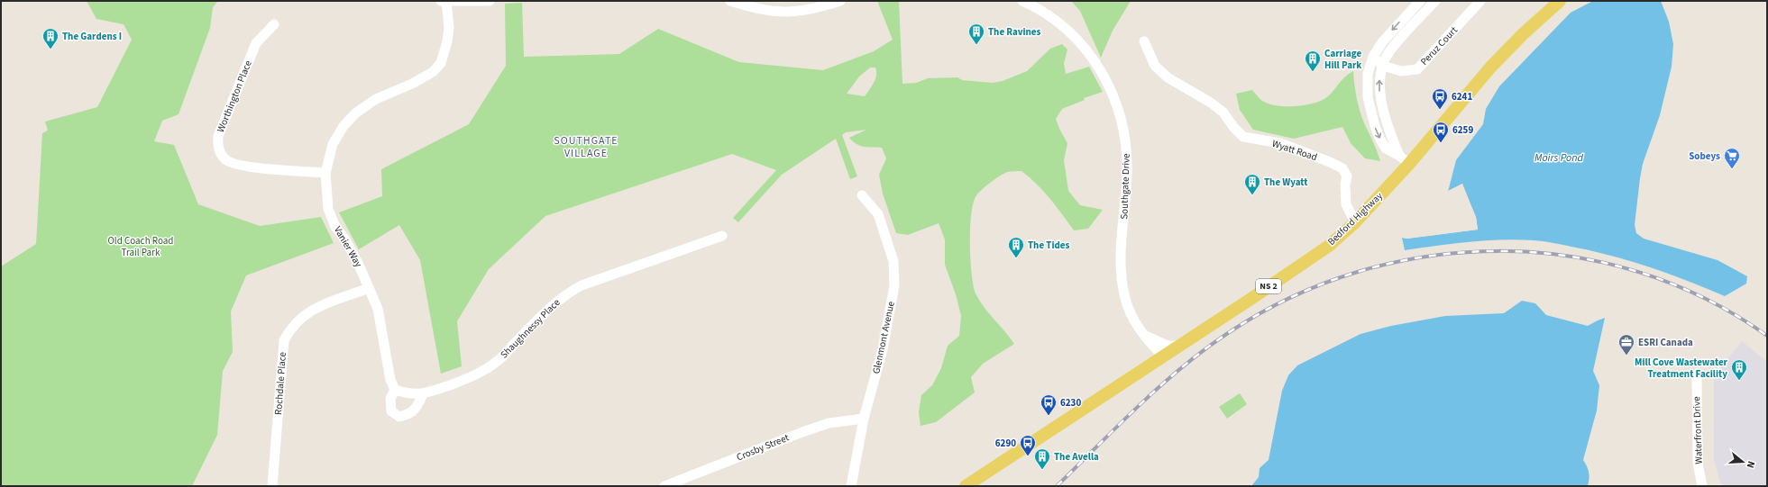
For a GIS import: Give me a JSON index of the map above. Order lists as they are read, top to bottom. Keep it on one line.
{"streets":{"main road":["Bedford Highway","NS 2"],"street":["Peruz Court","Worthington Place","Wyatt Road","Southgate Drive","Vanier Way","Shaughnessy Place","Glenmont Avenue","Rochdale Place","Waterfront Drive","Crosby Street"]},"crossings":[["Worthington Place","Vanier Way"],["Wyatt Road","Bedford Highway"],["Southgate Drive","Bedford Highway"],["Vanier Way","Rochdale Place"],["Glenmont Avenue","Crosby Street"]],"districts":["SOUTHGATE VILLAGE"],"water":["Moirs Pond"],"parks":["Old Coach Road Trail Park"],"places":{"building":["The Ravines","The Gardens I","Carriage Hill Park","The Wyatt","The Tides","Mill Cove Wastewater Treatment Facility","The Avella"],"bus stop":["6241","6259","6230","6290"],"supermarket":["Sobeys"],"office":["ESRI Canada"]},"north":"right"}
